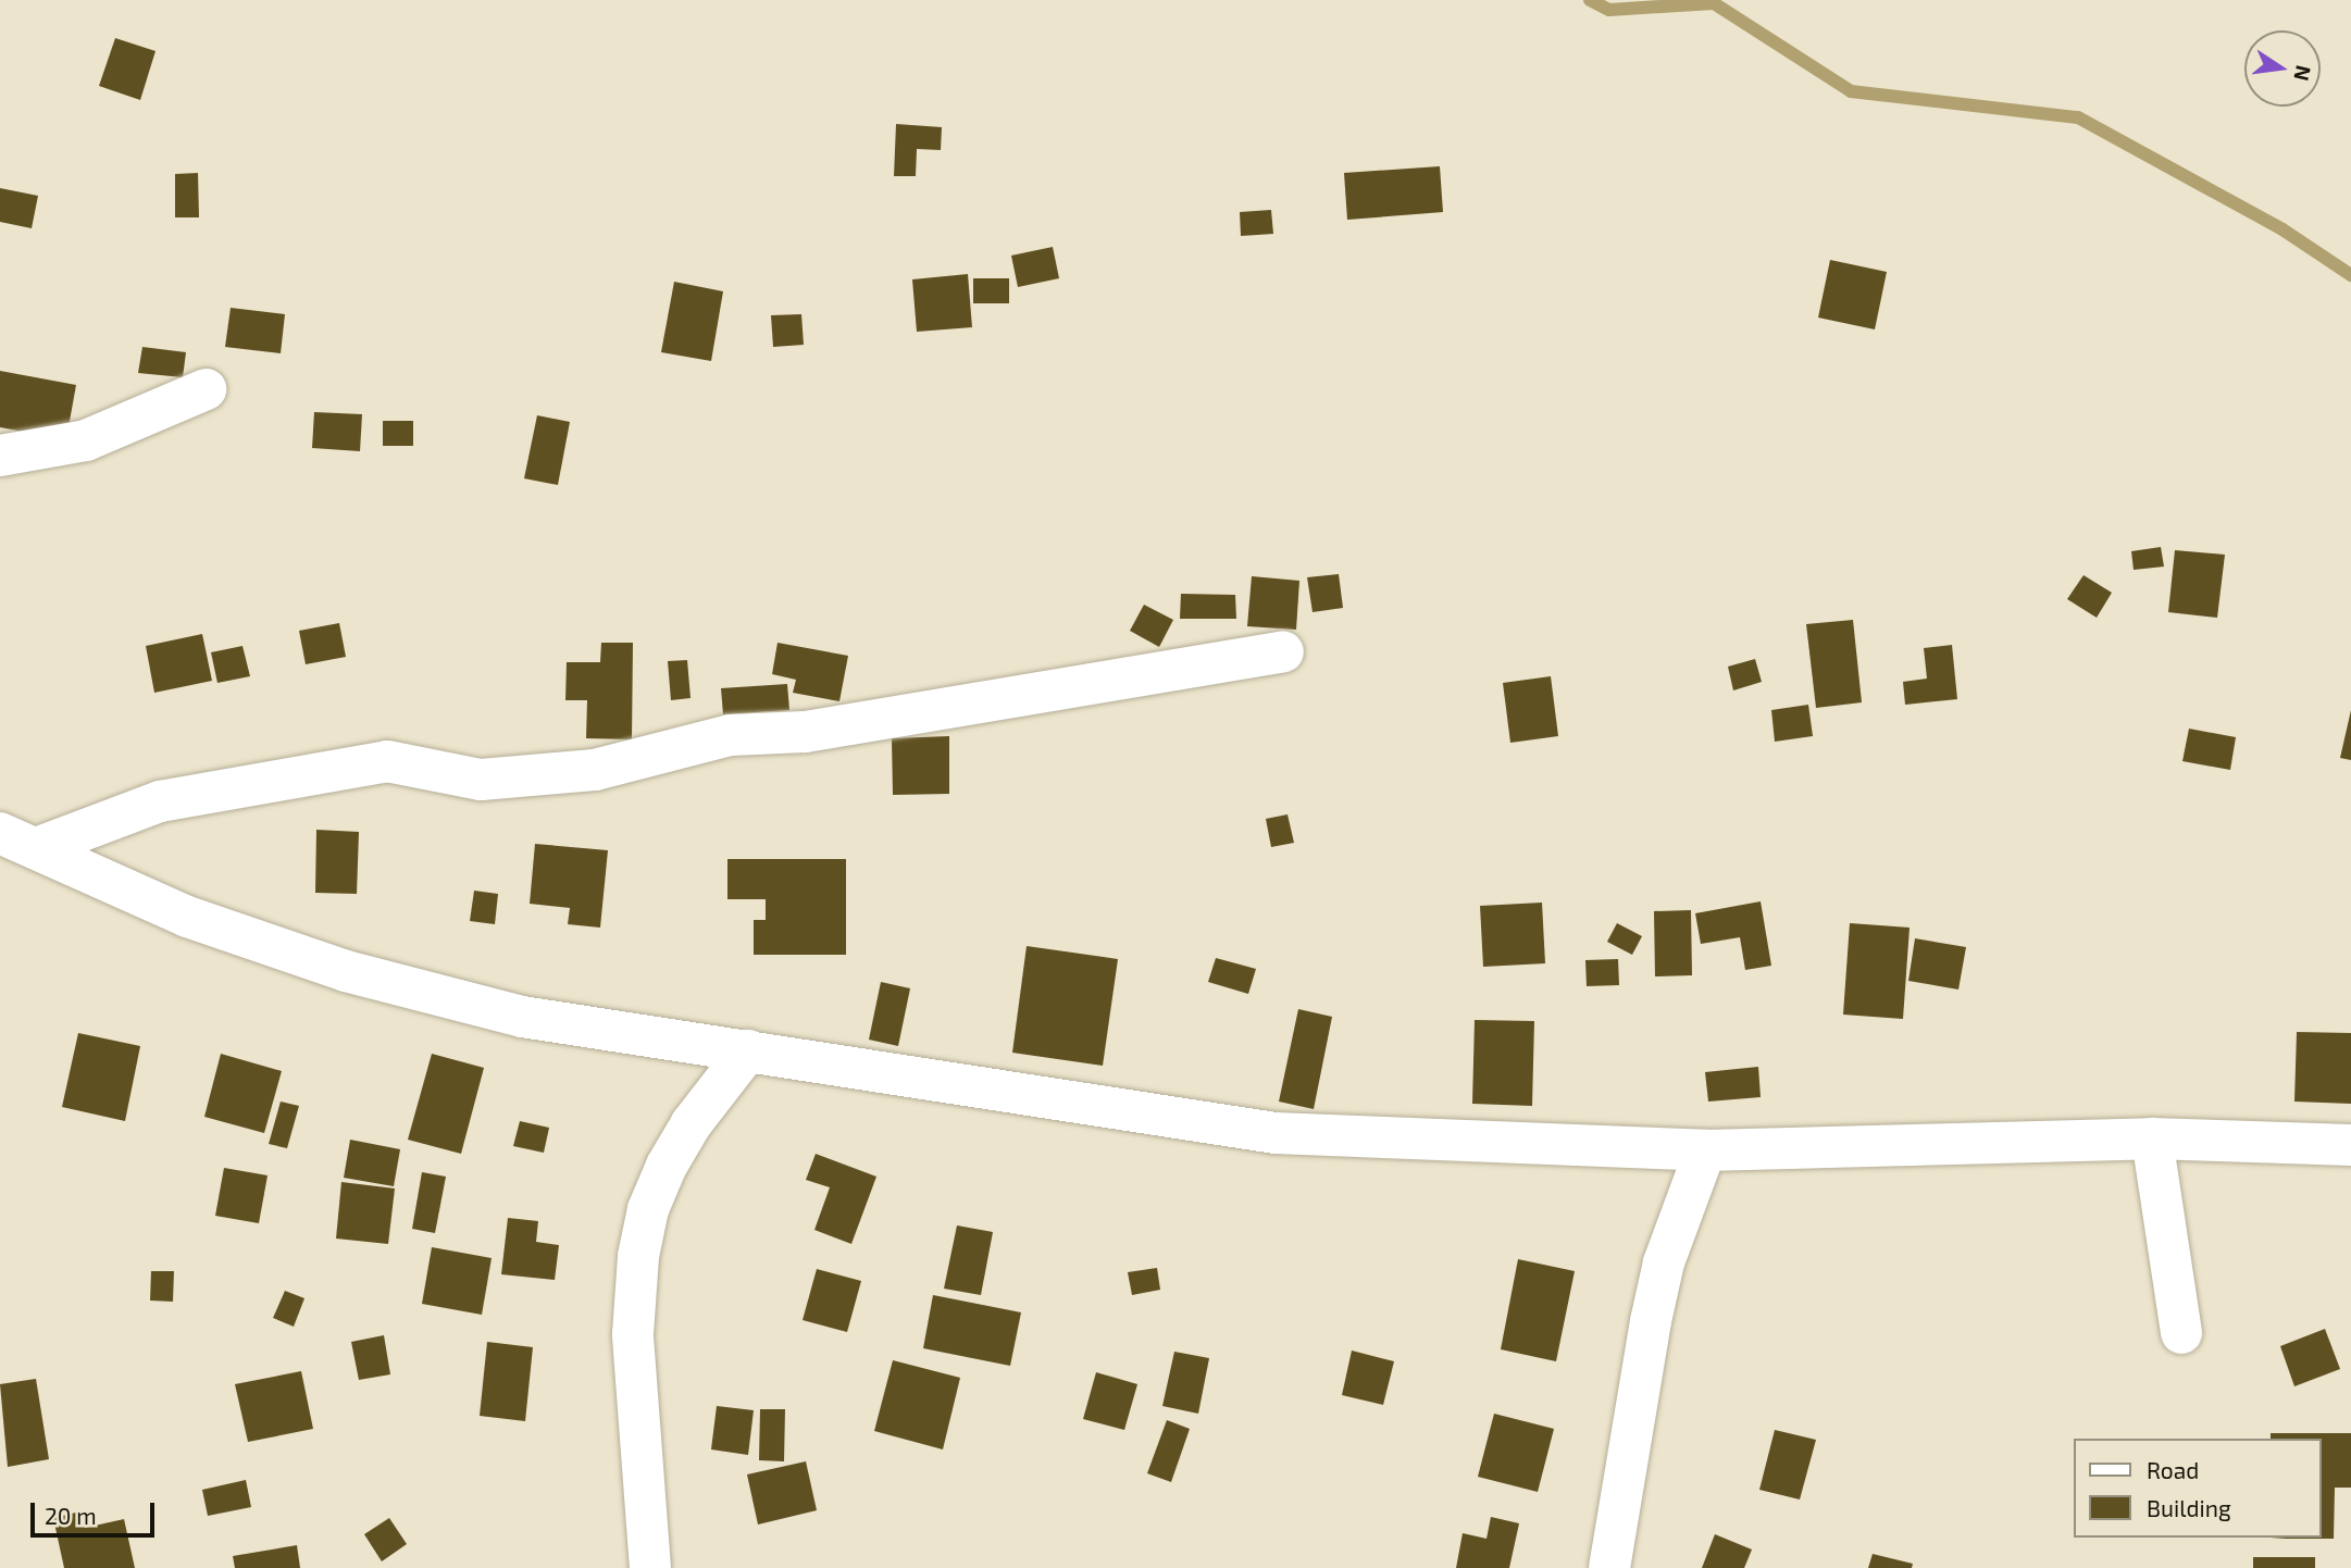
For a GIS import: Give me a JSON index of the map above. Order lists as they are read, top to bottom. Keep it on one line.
{"legend":["Road","Building"],"scale_bar":"20 m","north":"right"}
